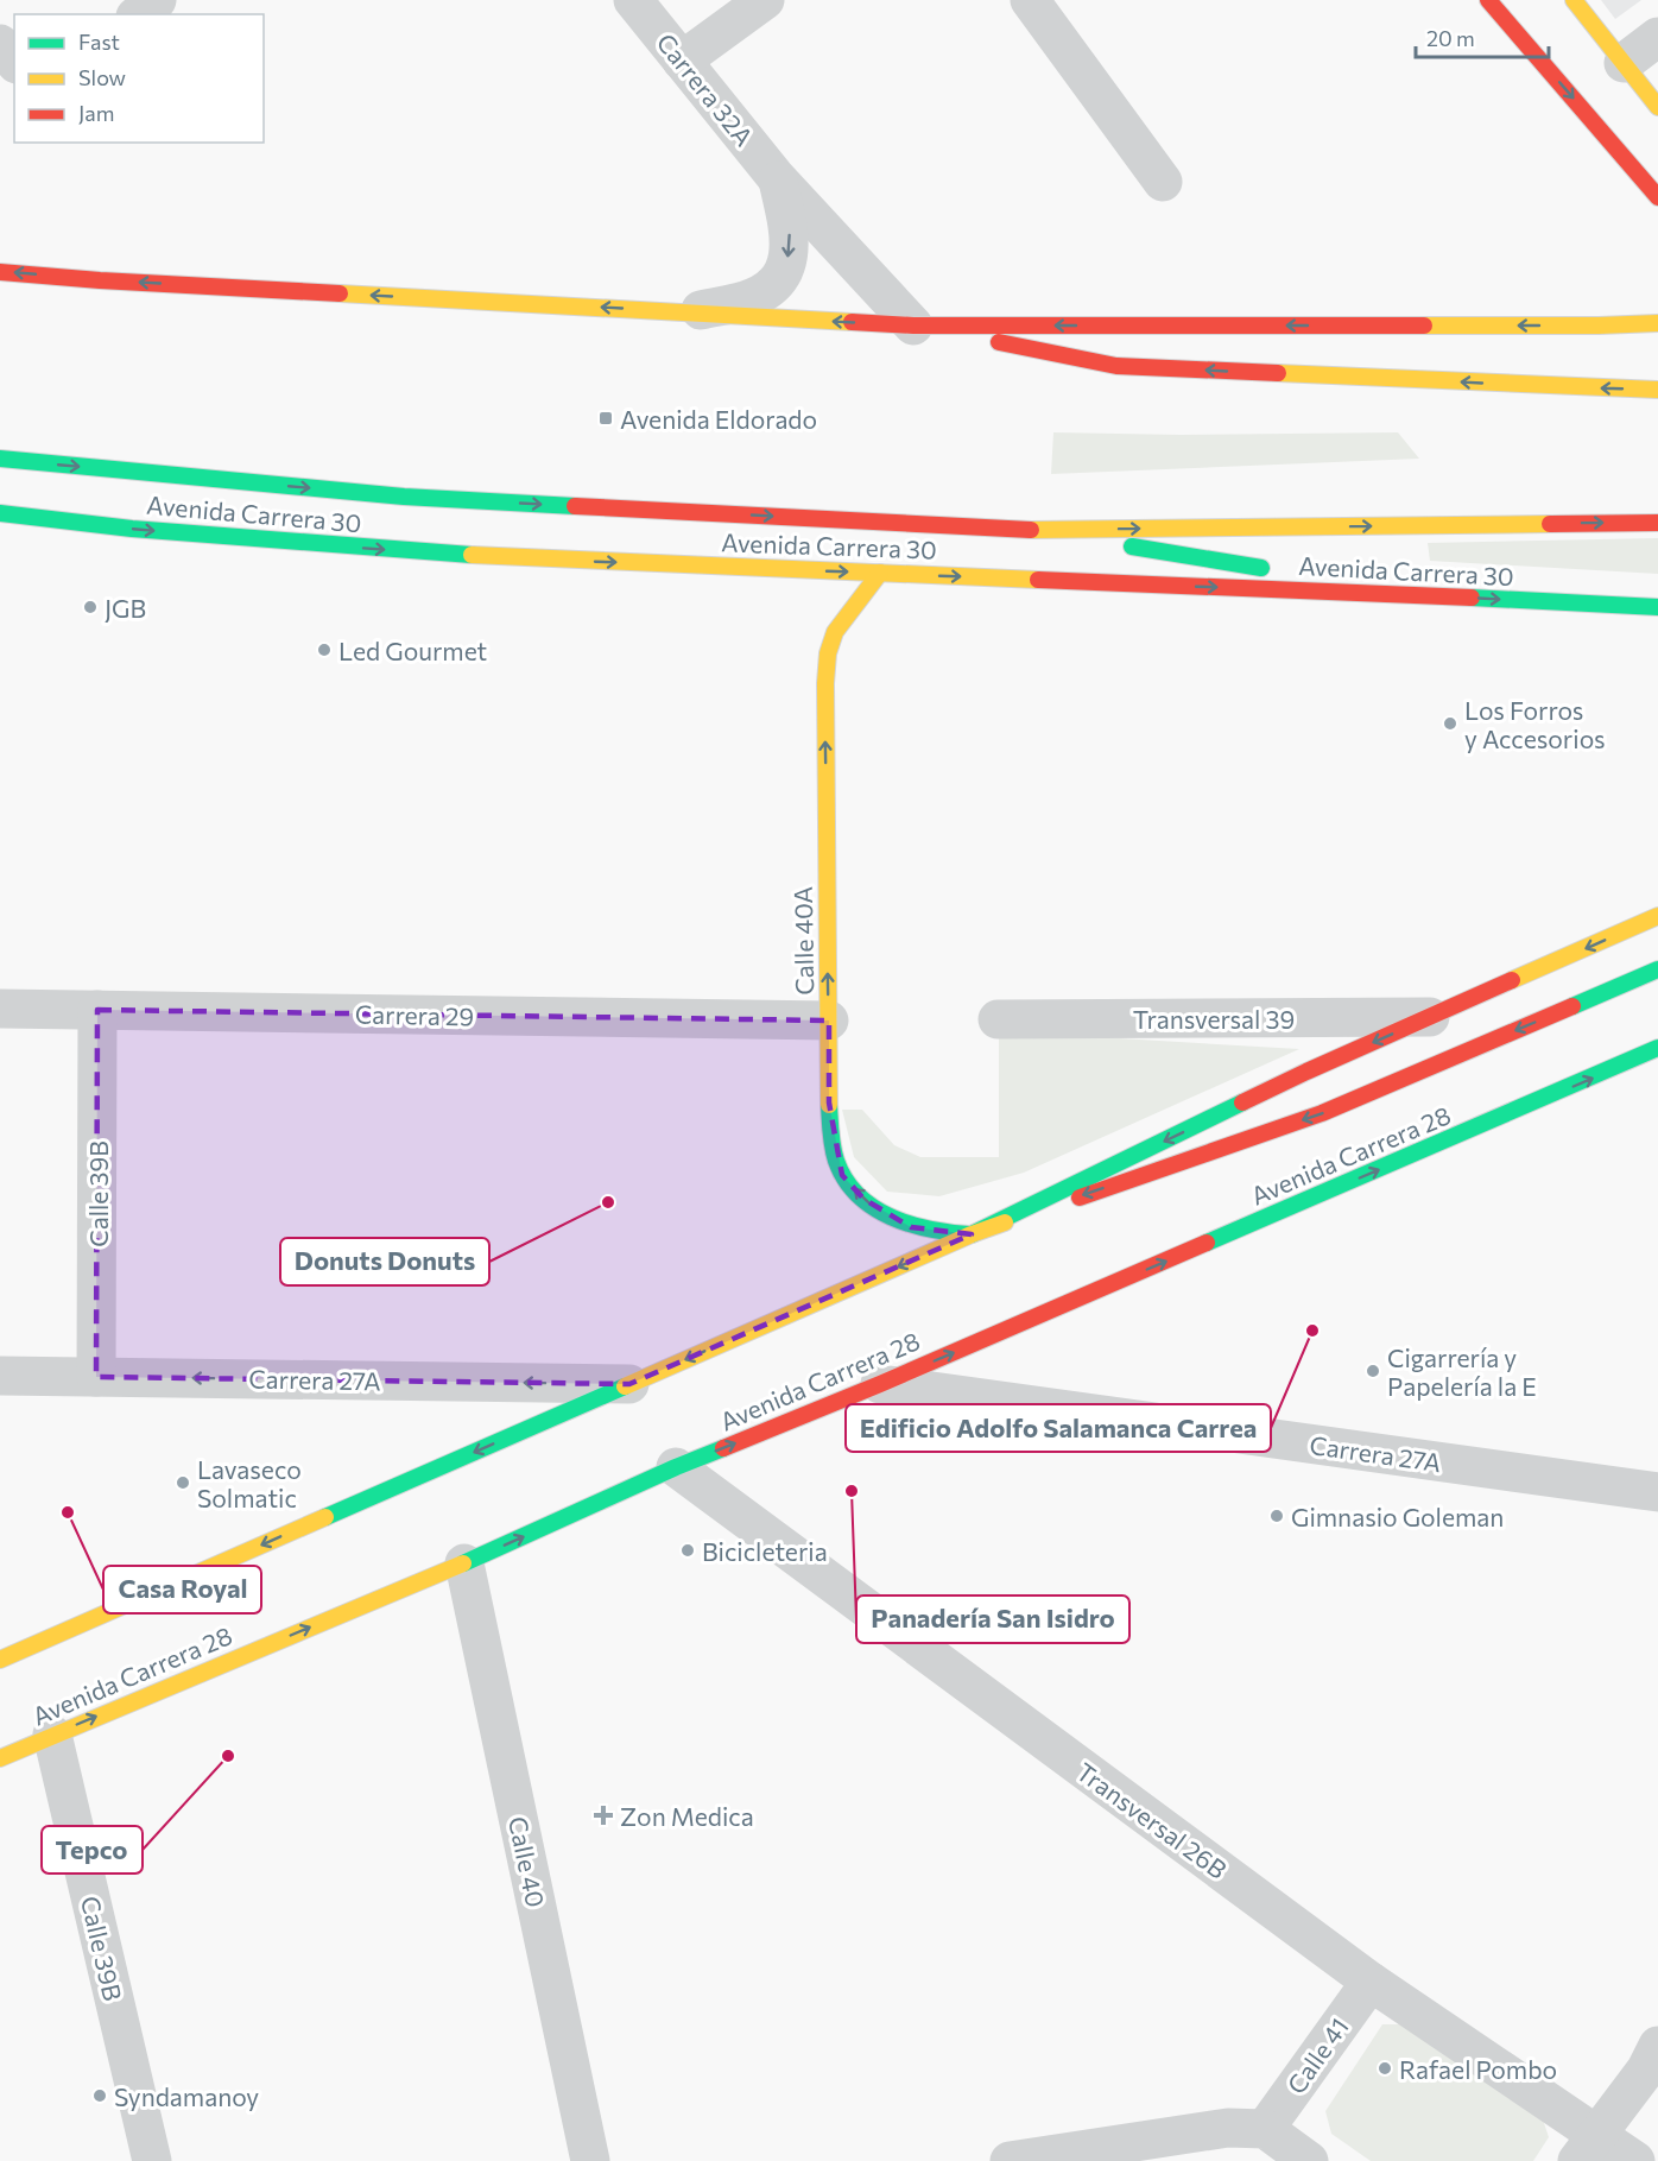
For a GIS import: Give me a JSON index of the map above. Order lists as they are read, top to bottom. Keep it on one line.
{"streets":{"main road":["Avenida Carrera 30","Calle 40A","Avenida Carrera 28"],"street":["Carrera 32A","Carrera 29","Transversal 39","Calle 39B","Carrera 27A","Transversal 26B","Calle 40","Calle 41"]},"crossings":[["Avenida Carrera 30","Calle 40A"],["Calle 40A","Carrera 29"],["Calle 40A","Avenida Carrera 28"],["Carrera 29","Calle 39B"],["Avenida Carrera 28","Calle 39B"],["Avenida Carrera 28","Carrera 27A"],["Avenida Carrera 28","Transversal 26B"],["Avenida Carrera 28","Calle 40"],["Calle 39B","Carrera 27A"],["Transversal 26B","Calle 41"]],"one_way":["Avenida Carrera 30","Calle 40A","Carrera 27A"],"places":{"transit":["Avenida Eldorado"],"other":["JGB","Led Gourmet","Los Forros y Accesorios","Donuts Donuts","Edificio Adolfo Salamanca Carrea","Cigarrería y Papelería la E","Lavaseco Solmatic","Panadería San Isidro","Casa Royal","Gimnasio Goleman","Bicicleteria","Tepco","Rafael Pombo","Syndamanoy"],"health":["Zon Medica"]},"legend":["Fast","Slow","Jam"],"scale_bar":"20 m"}
